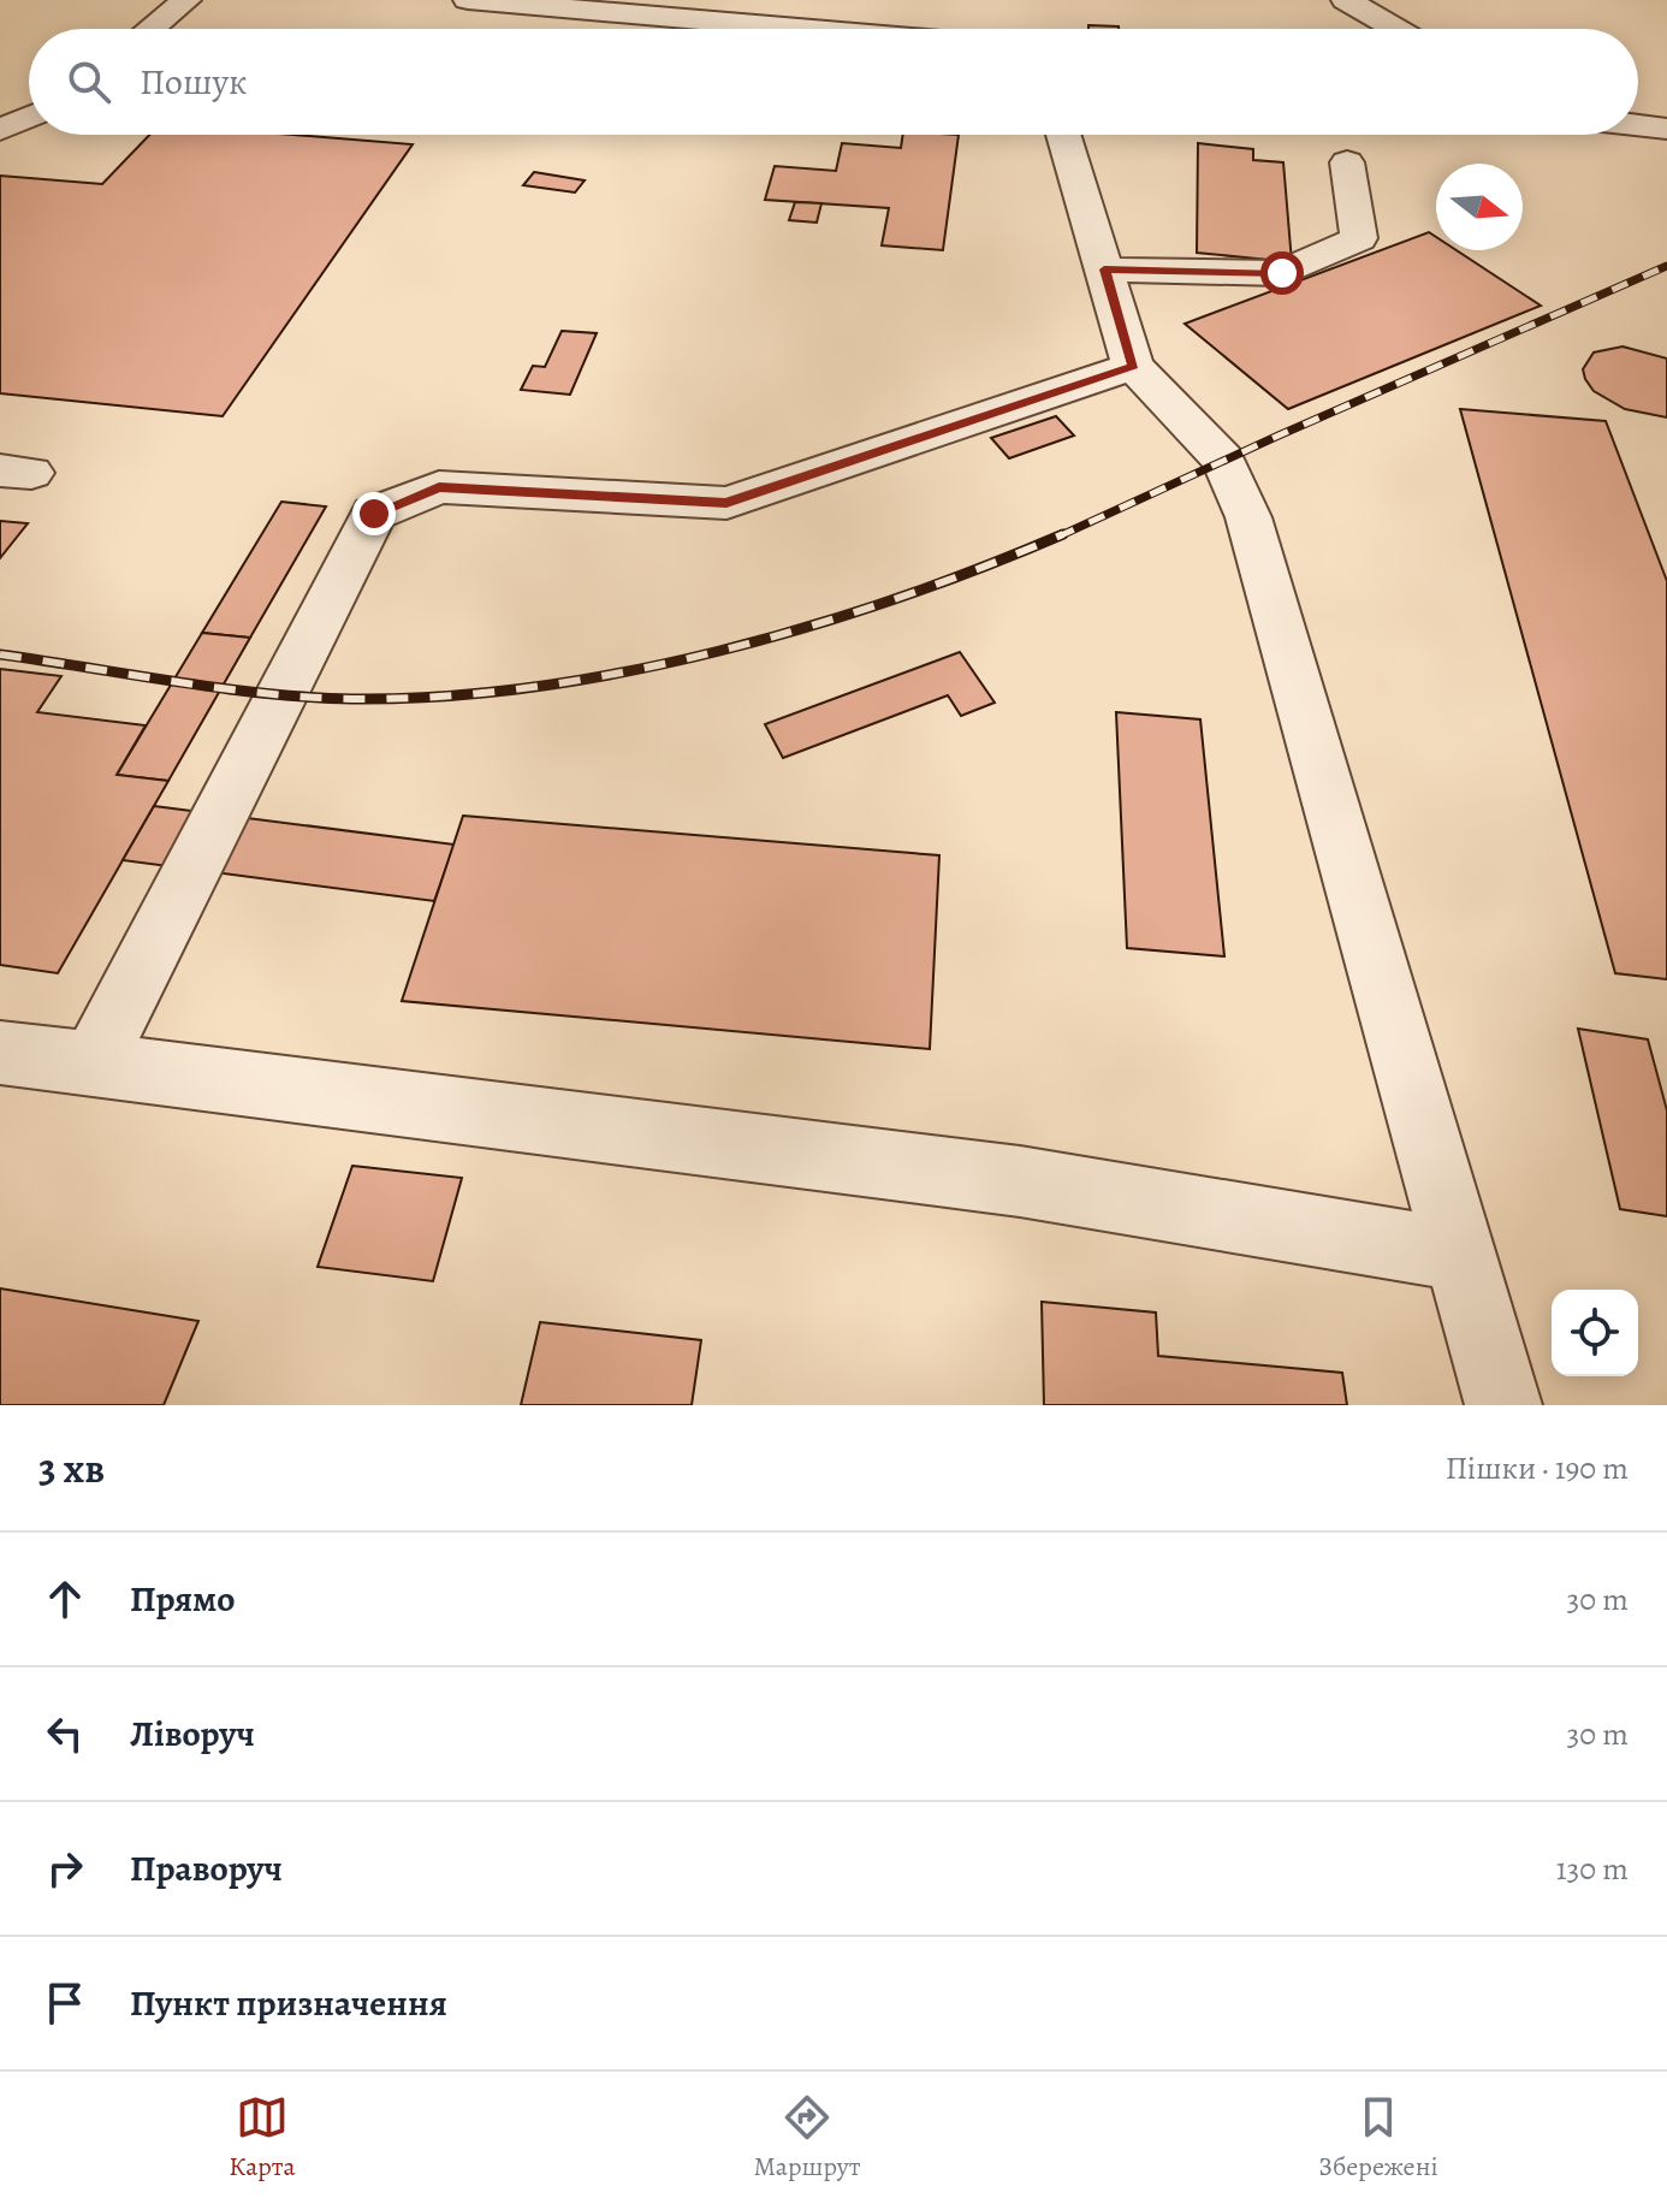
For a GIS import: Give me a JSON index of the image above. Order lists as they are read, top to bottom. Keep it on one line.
{"north":"right","page":{"search":"Пошук","heading":["3 хв","Пішки · 190 m"],"list":[["Прямо","30 m"],["Ліворуч","30 m"],["Праворуч","130 m"],"Пункт призначення"],"nav":["Карта","Маршрут","Збережені"]}}
